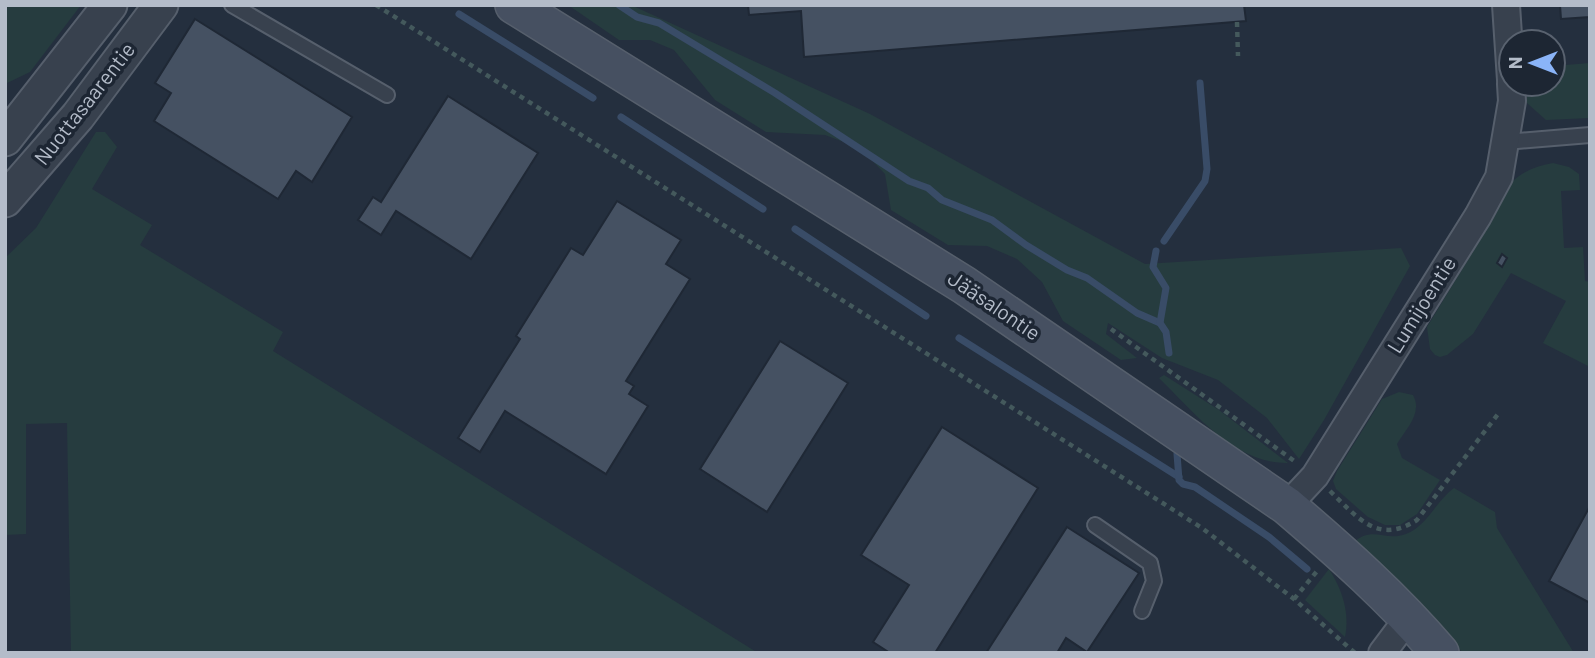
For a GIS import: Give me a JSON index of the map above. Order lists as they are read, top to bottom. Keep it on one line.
{"streets":{"main road":["Jääsalontie"],"street":["Nuottasaarentie","Lumijoentie"]},"crossings":[["Lumijoentie","Jääsalontie"]],"north":"left"}
